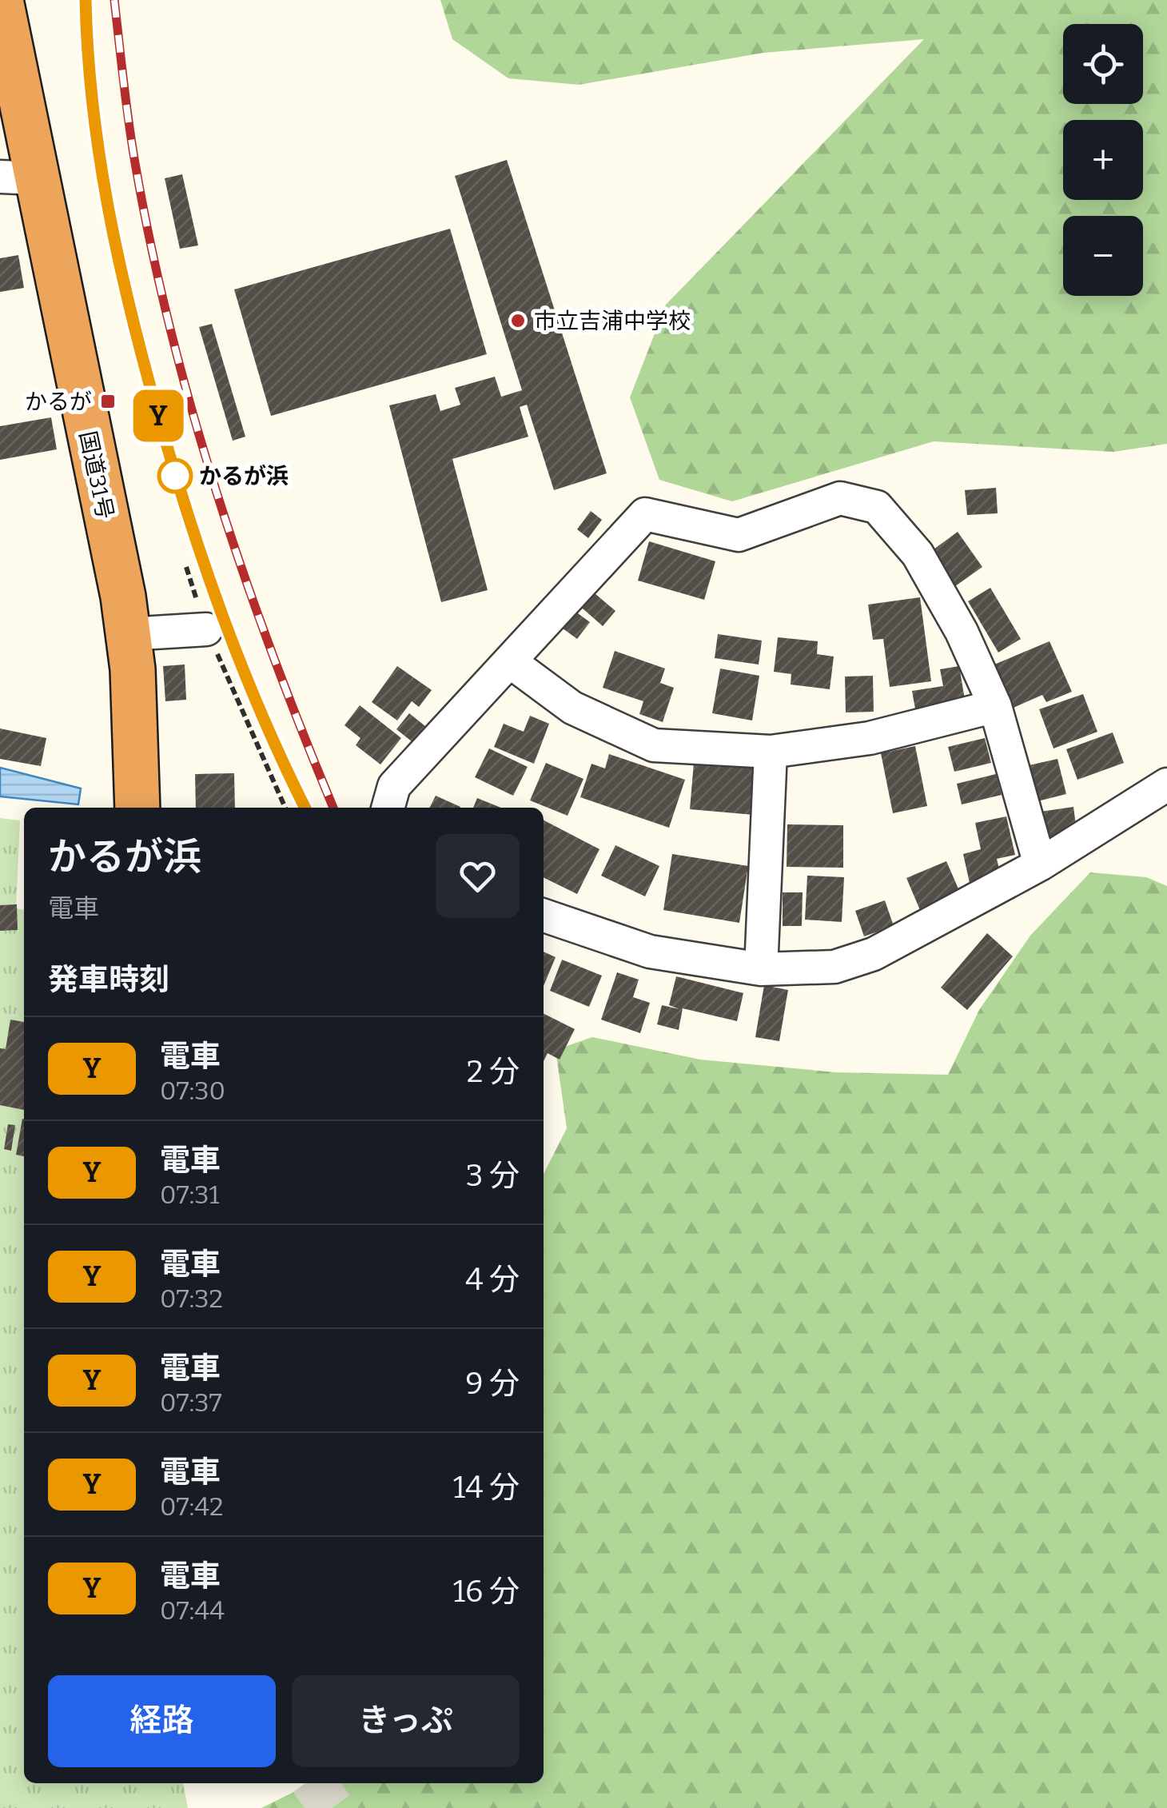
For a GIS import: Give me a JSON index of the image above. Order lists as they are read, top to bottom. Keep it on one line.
{"streets":{"highway":["国道31号"]},"places":{"other":["市立吉浦中学校","かるが浜"],"transit":["かるが"]},"page":{"on_map":"Y","map_buttons":["+","−"],"heading":[["かるが浜","電車"],"発車時刻"],"list":[{"mark":"Y","name":"電車","note":"07:30","value":"2 分"},{"mark":"Y","name":"電車","note":"07:31","value":"3 分"},{"mark":"Y","name":"電車","note":"07:32","value":"4 分"},{"mark":"Y","name":"電車","note":"07:37","value":"9 分"},{"mark":"Y","name":"電車","note":"07:42","value":"14 分"},{"mark":"Y","name":"電車","note":"07:44","value":"16 分"}],"buttons":["経路","きっぷ"]}}
